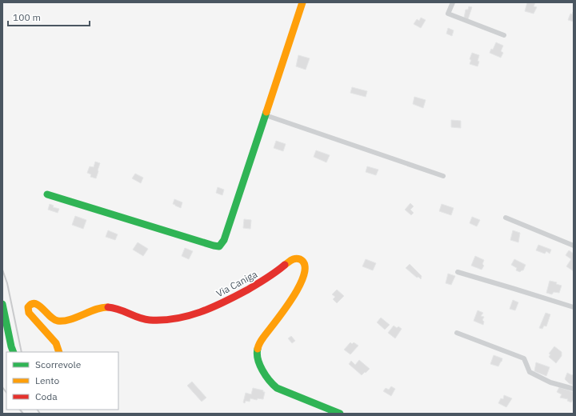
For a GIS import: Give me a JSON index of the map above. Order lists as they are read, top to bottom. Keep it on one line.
{"streets":{"street":["Via Caniga"]},"legend":["Scorrevole","Lento","Coda"],"scale_bar":"100 m"}
